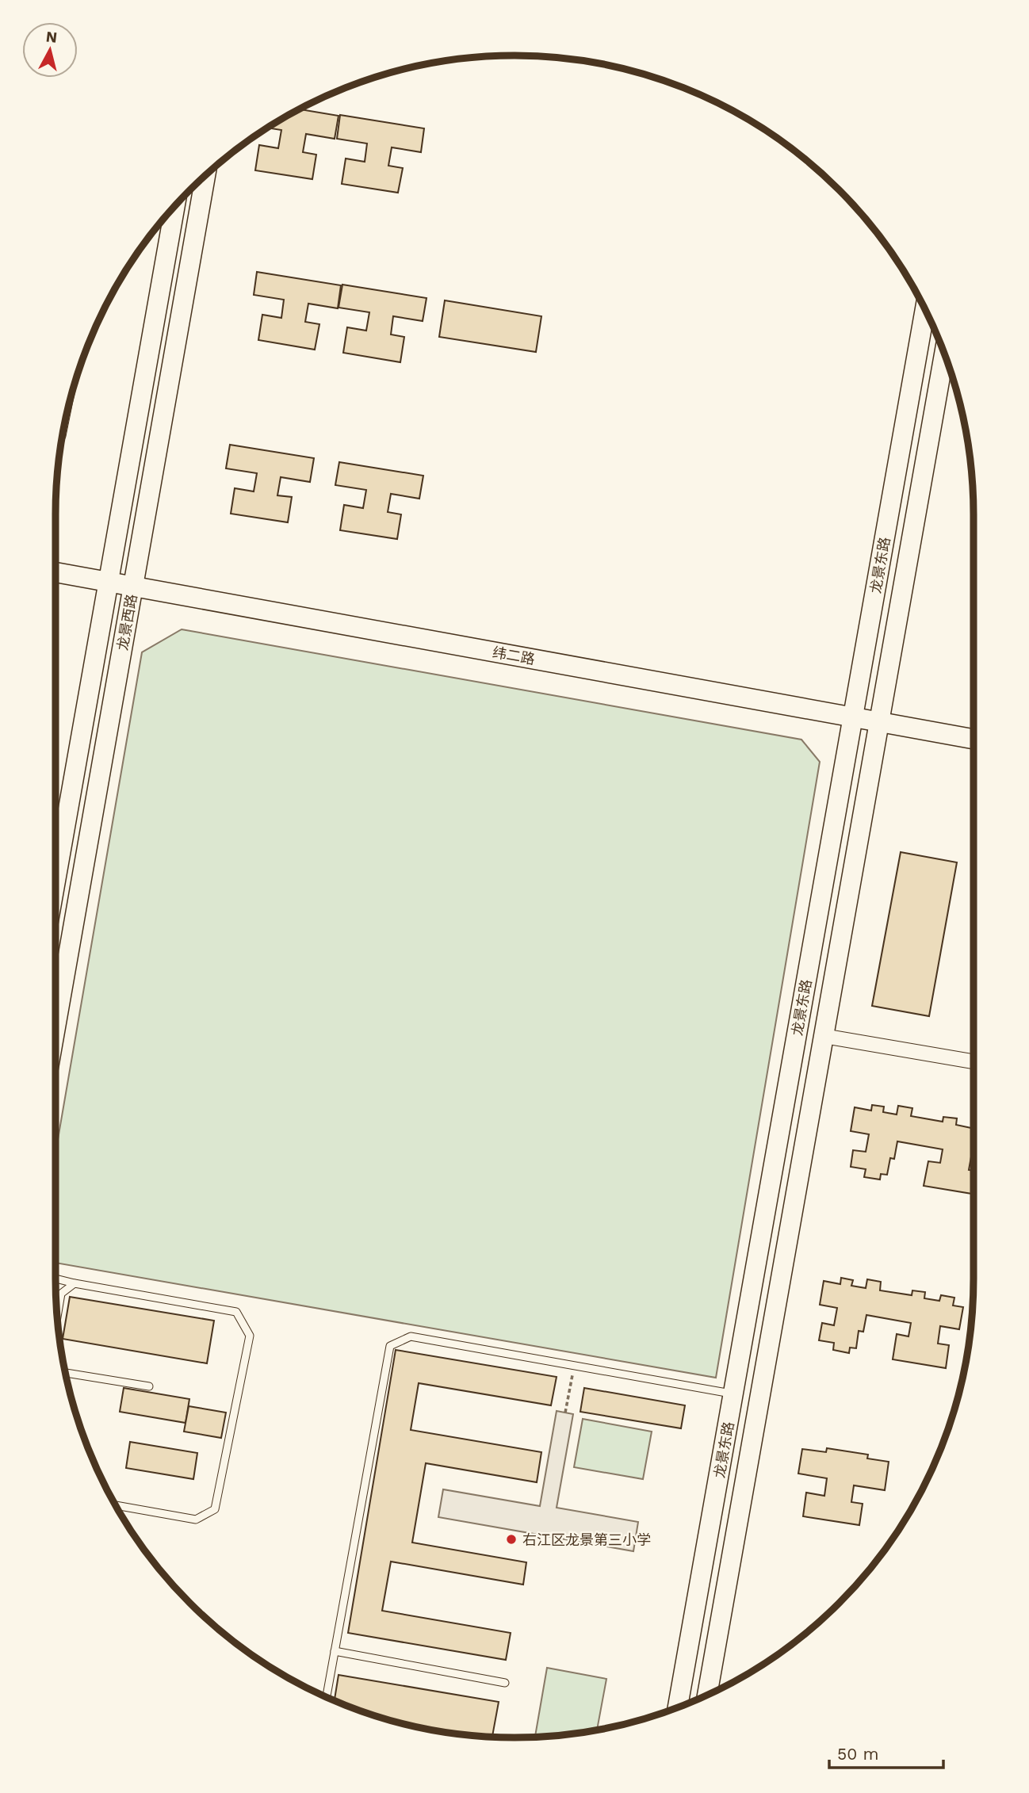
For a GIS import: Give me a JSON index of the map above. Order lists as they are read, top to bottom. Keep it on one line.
{"streets":{"main road":["龙景东路","龙景西路","纬二路"]},"crossings":[["龙景东路","纬二路"],["龙景西路","纬二路"]],"places":["右江区龙景第三小学"],"scale_bar":"50 m","north":"top"}
